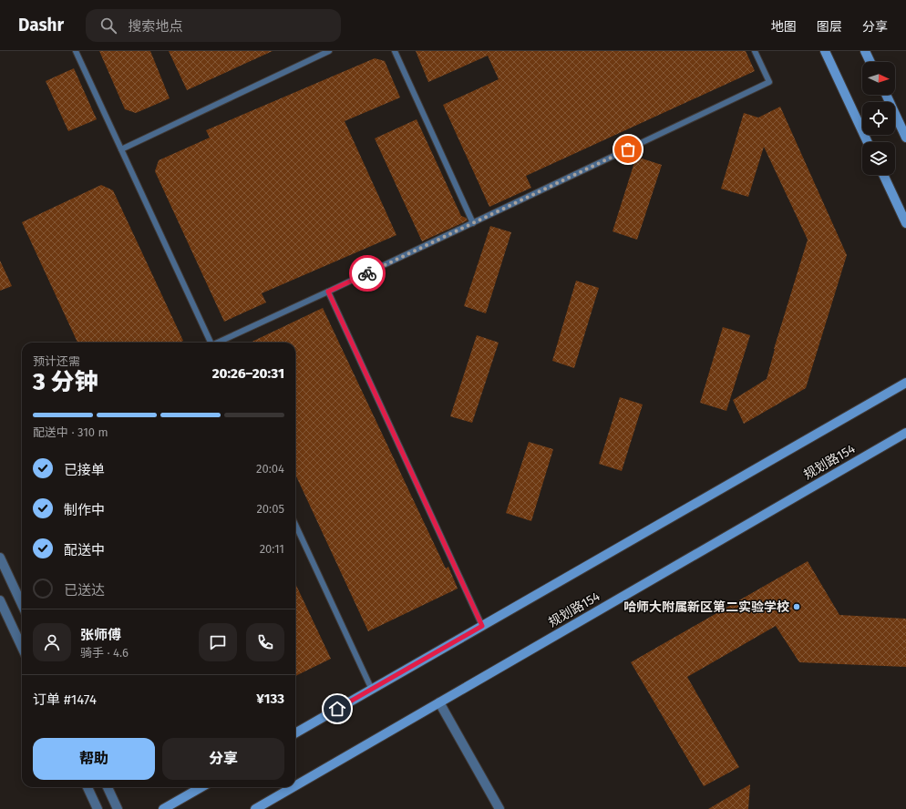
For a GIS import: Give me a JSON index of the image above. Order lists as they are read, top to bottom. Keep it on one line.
{"streets":{"main road":["规划路154"]},"places":["哈师大附属新区第二实验学校"],"north":"right","page":{"header":"Dashr","search":"搜索地点","nav":["地图","图层","分享"],"heading":["3 分钟","预计还需","20:26–20:31"],"panel":["张师傅","骑手 · 4.6","订单 #1474","¥133"],"bar":"配送中 · 310 m","list":[["已接单","20:04"],["制作中","20:05"],["配送中","20:11"],"已送达"],"buttons":["帮助","分享"]}}
